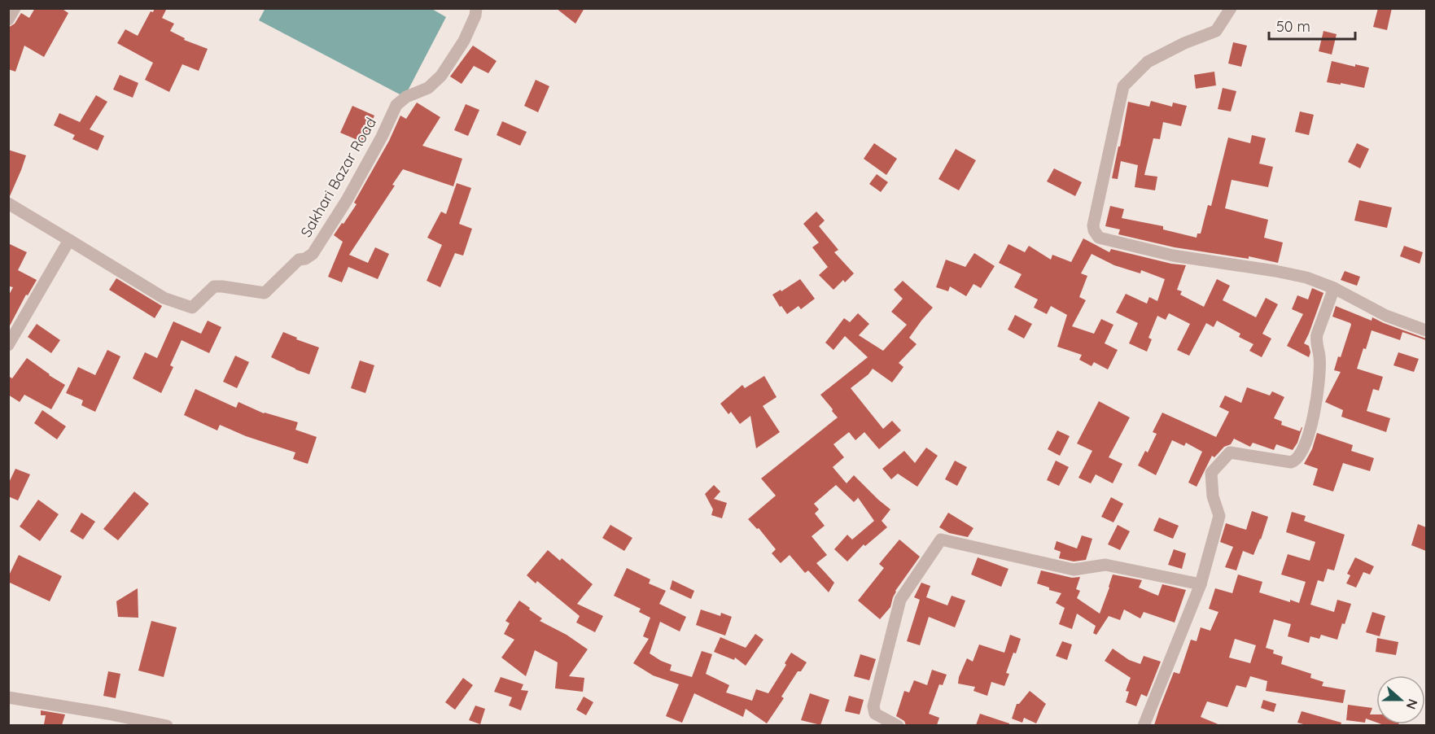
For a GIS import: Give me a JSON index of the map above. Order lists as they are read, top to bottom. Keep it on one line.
{"streets":{"street":["Sakhari Bazar Road"]},"scale_bar":"50 m","north":"right"}
